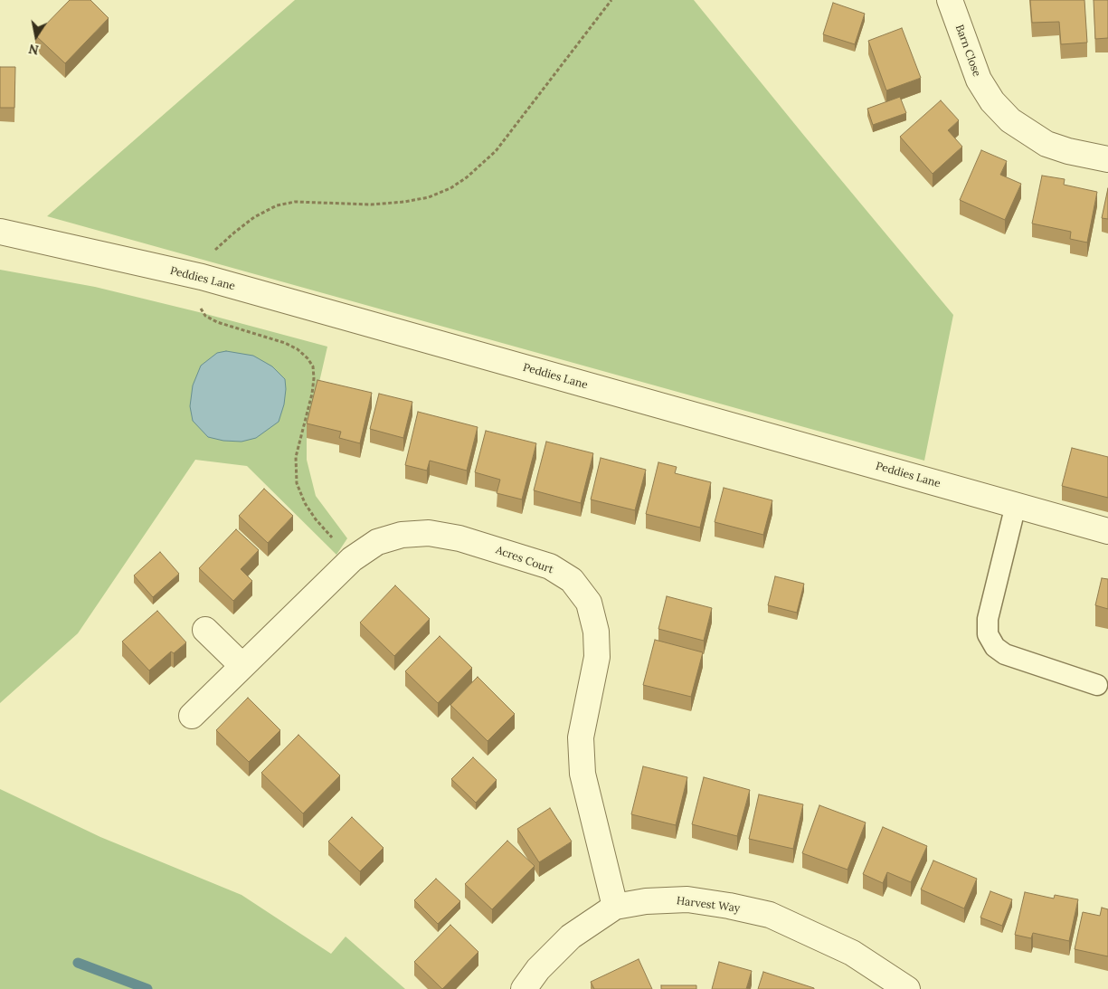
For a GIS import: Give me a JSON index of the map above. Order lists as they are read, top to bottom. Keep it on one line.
{"streets":{"street":["Barn Close","Peddies Lane","Acres Court","Harvest Way"]},"crossings":[["Acres Court","Harvest Way"]],"north":"bottom"}
